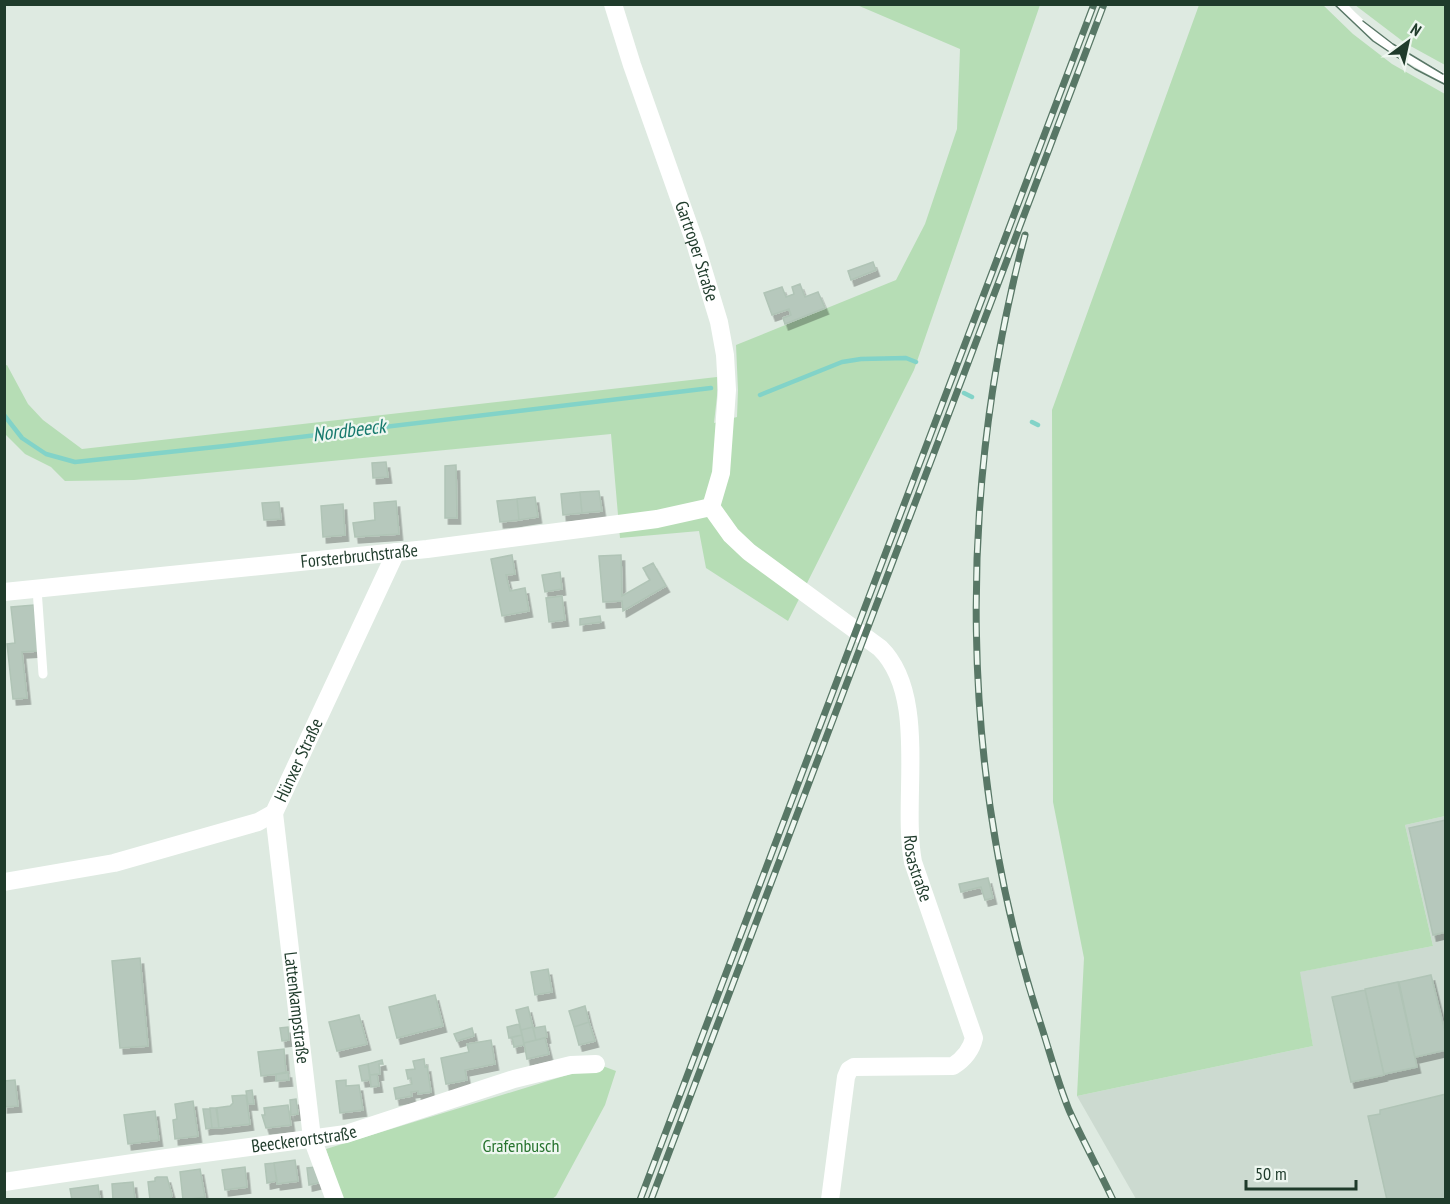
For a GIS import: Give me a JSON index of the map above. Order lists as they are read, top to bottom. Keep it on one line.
{"streets":{"street":["Gartroper Straße","Forsterbruchstraße","Hünxer Straße","Rosastraße","Lattenkampstraße","Beeckerortstraße"]},"crossings":[["Gartroper Straße","Forsterbruchstraße"],["Gartroper Straße","Rosastraße"],["Forsterbruchstraße","Hünxer Straße"],["Forsterbruchstraße","Rosastraße"],["Hünxer Straße","Lattenkampstraße"],["Lattenkampstraße","Beeckerortstraße"]],"water":["Nordbeeck"],"parks":["Grafenbusch"],"scale_bar":"50 m","north":"top right"}
